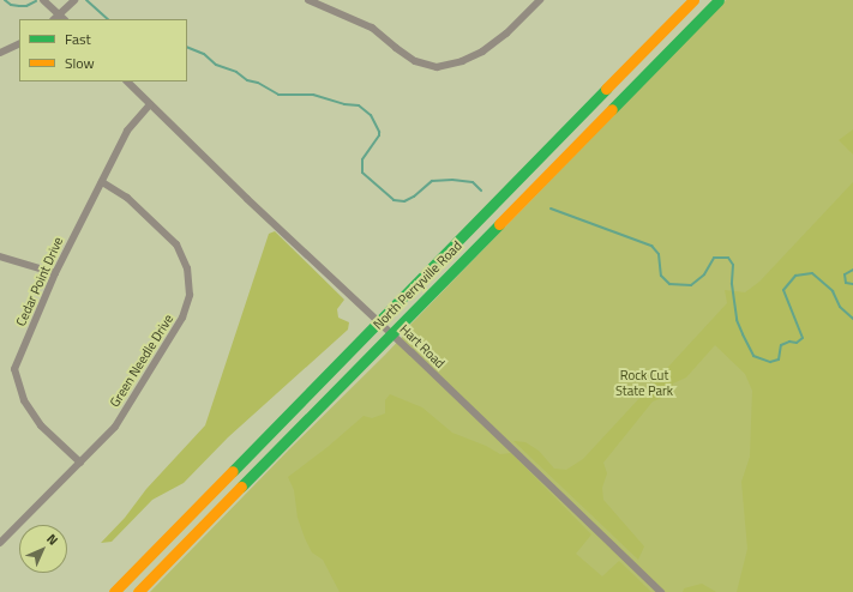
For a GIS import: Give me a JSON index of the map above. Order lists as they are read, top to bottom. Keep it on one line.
{"streets":{"main road":["North Perryville Road"],"street":["Cedar Point Drive","Hart Road","Green Needle Drive"]},"crossings":[["Cedar Point Drive","Hart Road"],["Cedar Point Drive","Green Needle Drive"],["North Perryville Road","Hart Road"]],"parks":["Rock Cut State Park"],"legend":["Fast","Slow"],"north":"top right"}
